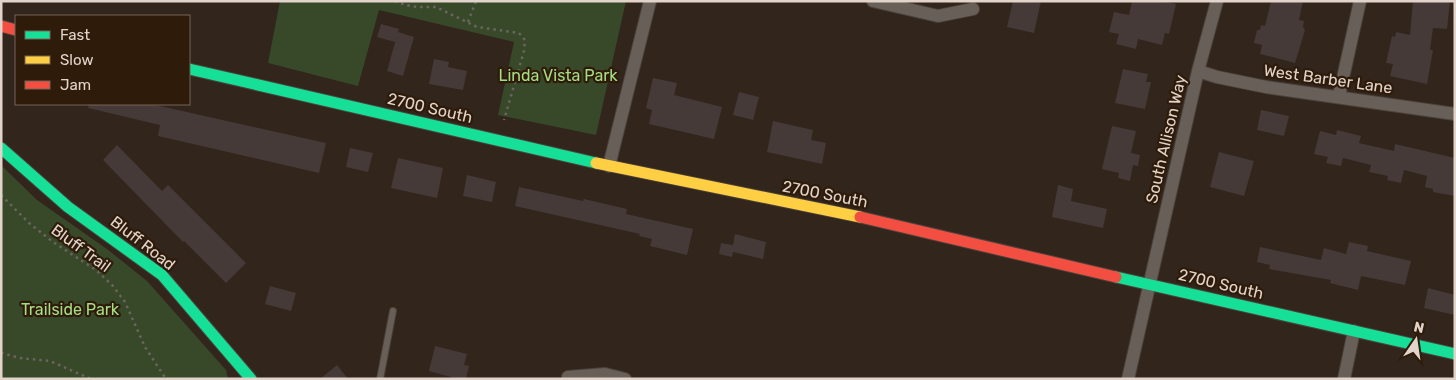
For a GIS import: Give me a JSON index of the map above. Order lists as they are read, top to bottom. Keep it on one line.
{"streets":{"main road":["2700 South","Bluff Road"],"street":["West Barber Lane","South Allison Way"],"path":["Bluff Trail"]},"crossings":[["West Barber Lane","South Allison Way"],["2700 South","South Allison Way"]],"parks":["Linda Vista Park","Trailside Park"],"legend":["Fast","Slow","Jam"],"north":"top"}
